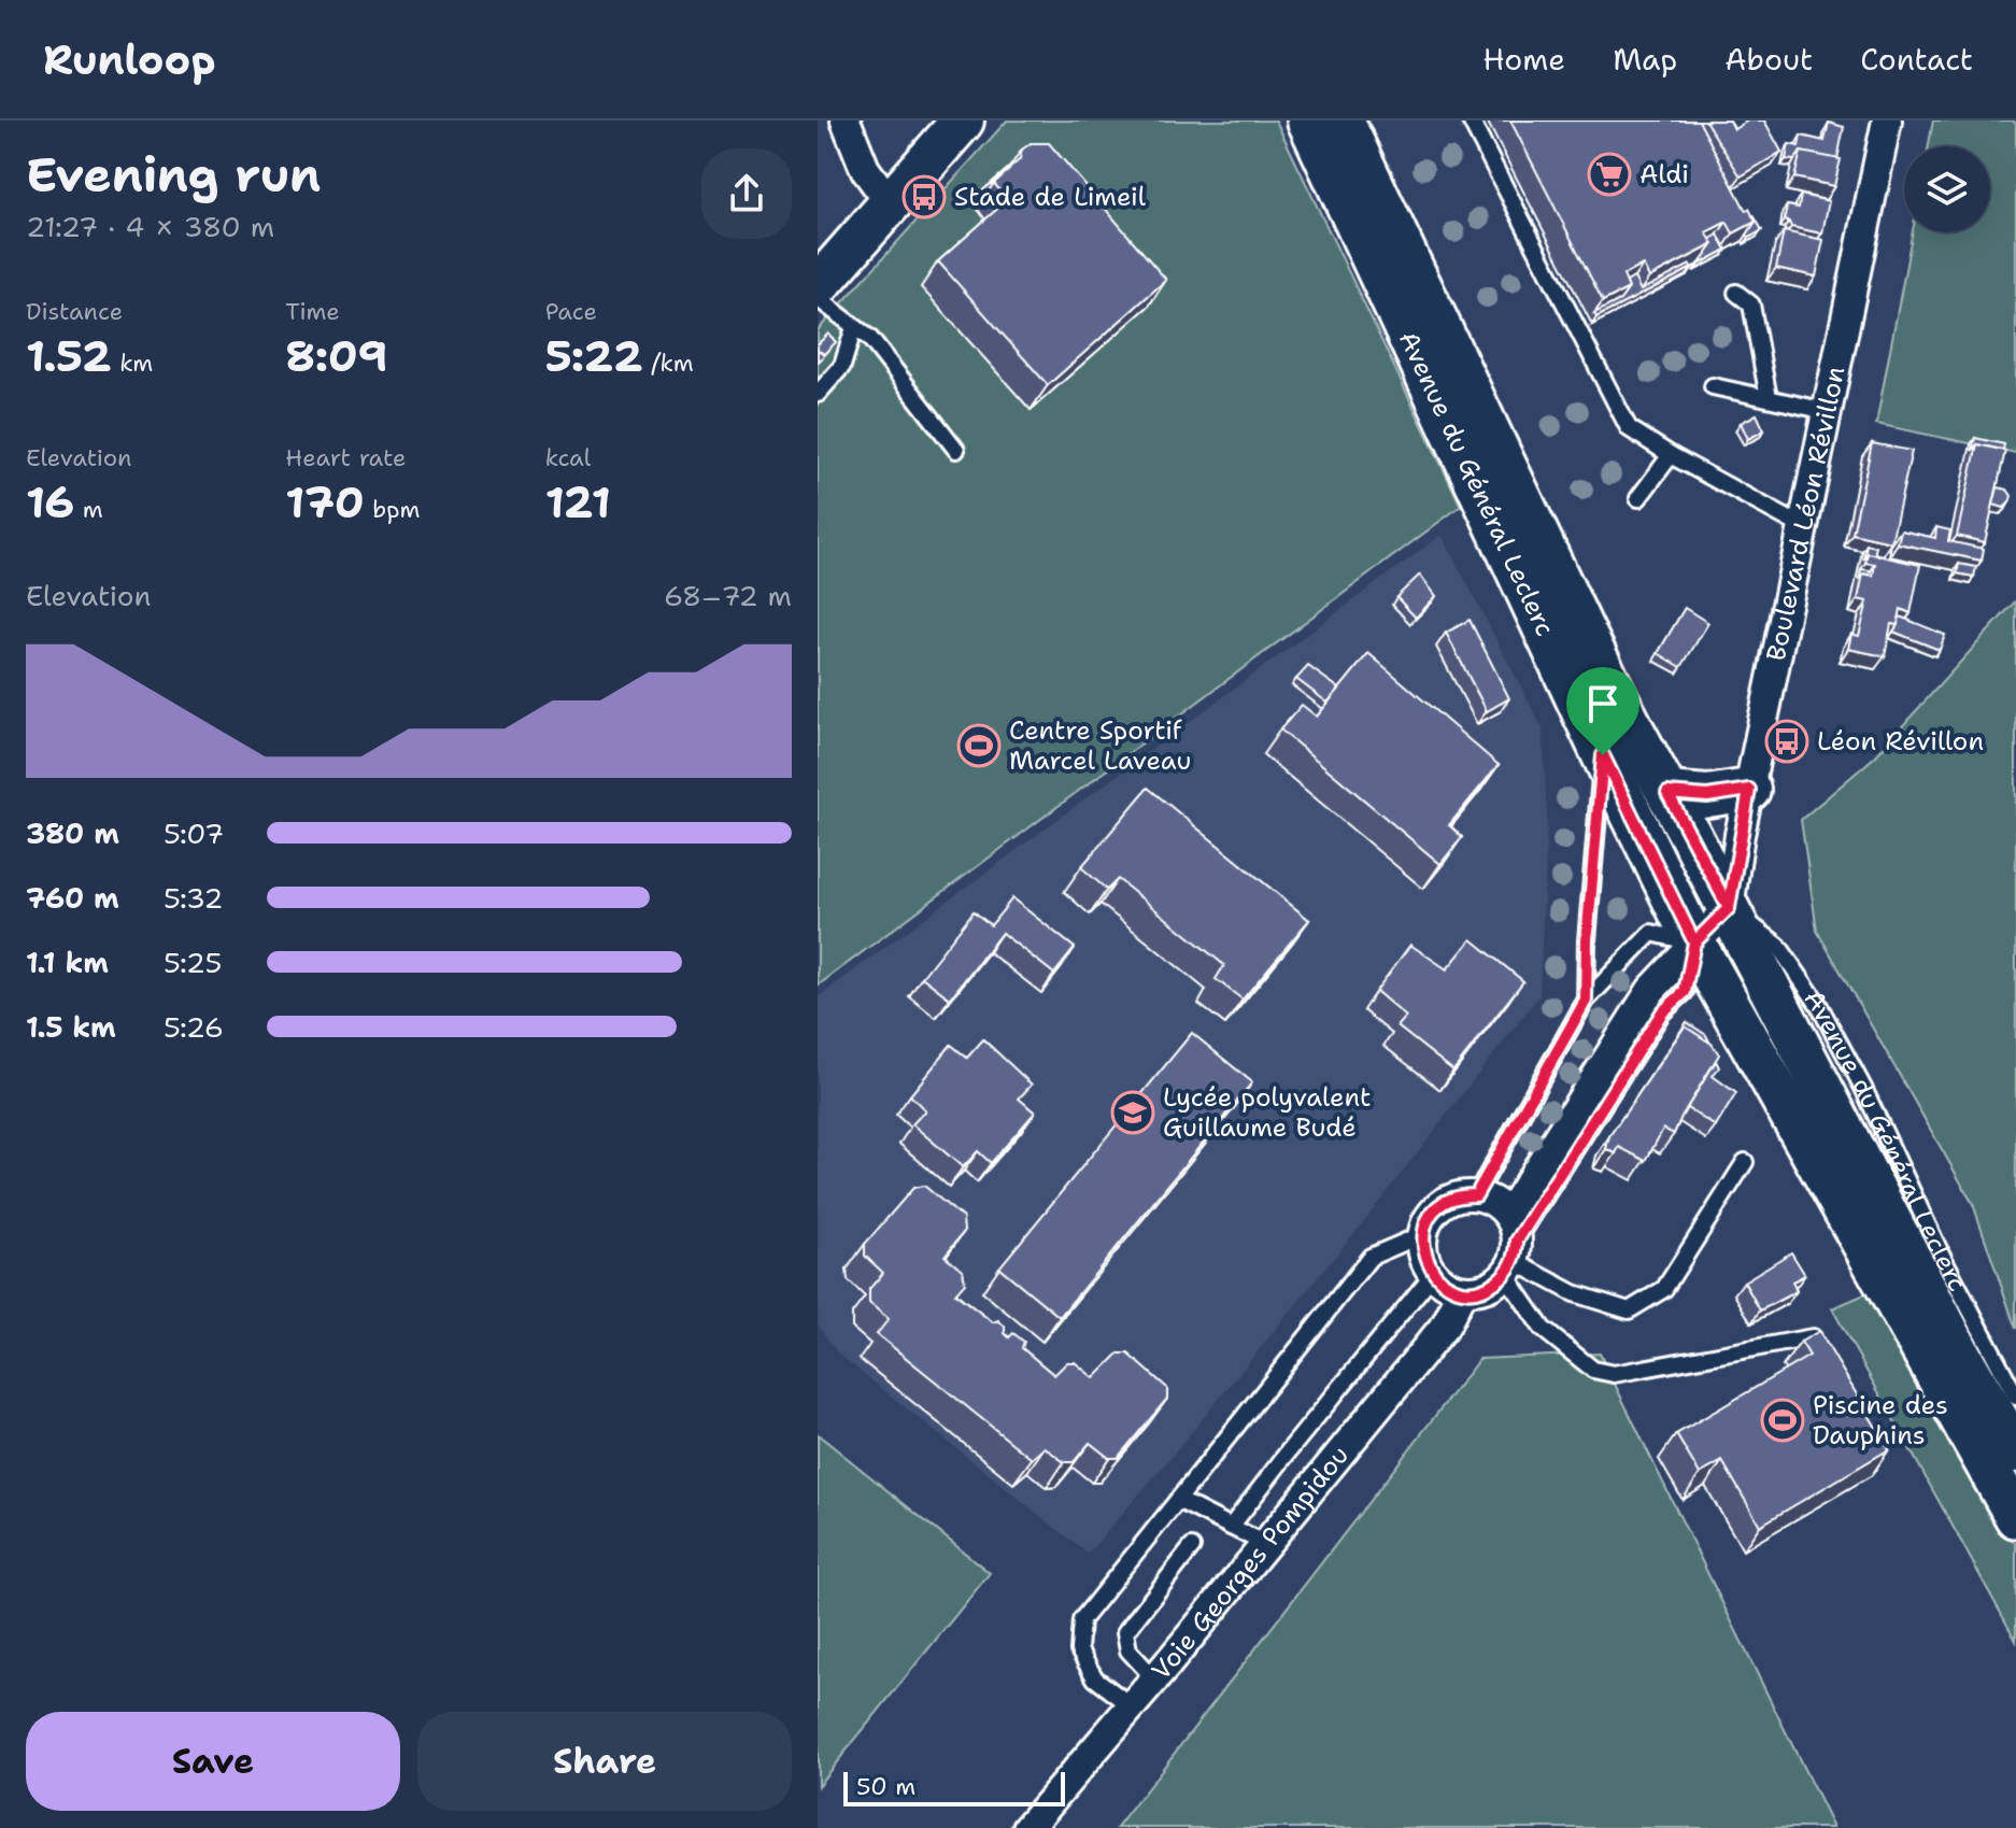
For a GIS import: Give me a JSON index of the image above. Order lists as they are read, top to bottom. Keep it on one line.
{"streets":{"main road":["Avenue du Général Leclerc"],"street":["Boulevard Léon Révillon","Voie Georges Pompidou"]},"crossings":[["Avenue du Général Leclerc","Boulevard Léon Révillon"]],"places":{"supermarket":["Aldi"],"bus stop":["Stade de Limeil","Léon Révillon"],"sports":["Centre Sportif Marcel Laveau","Piscine des Dauphins"],"school or university":["Lycée polyvalent Guillaume Budé"]},"scale_bar":"50 m","page":{"header":"Runloop","nav":["Home","Map","About","Contact"],"heading":["Evening run","21:27 · 4 × 380 m"],"stats":[["Distance","1.52 km"],["Time","8:09"],["Pace","5:22 /km"],["Elevation","16 m"],["Heart rate","170 bpm"],["kcal","121"]],"chart":["Elevation","68–72 m"],"list":[{"name":"380 m","note":"5:07"},{"name":"760 m","note":"5:32"},{"name":"1.1 km","note":"5:25"},{"name":"1.5 km","note":"5:26"}],"buttons":["Save","Share"],"scale":"50 m"}}
